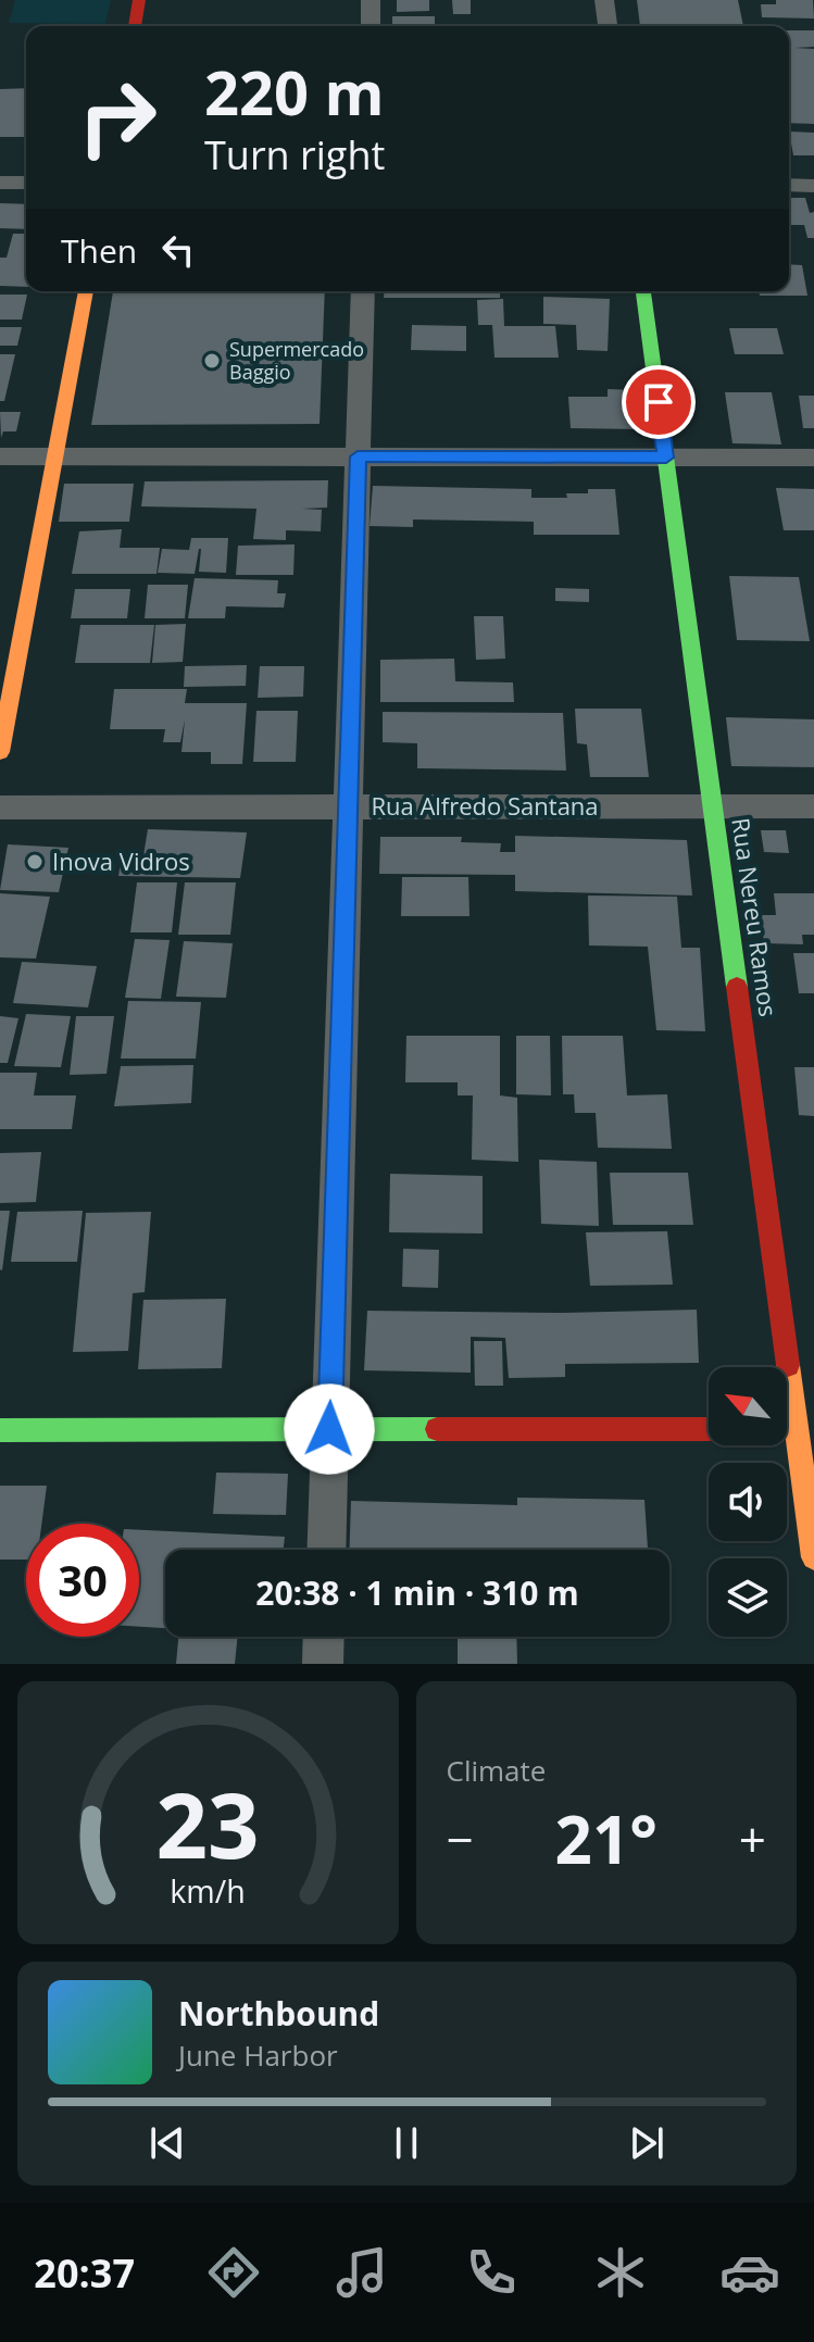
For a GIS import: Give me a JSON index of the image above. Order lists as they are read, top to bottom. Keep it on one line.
{"streets":{"street":["Rua Alfredo Santana","Rua Nereu Ramos"]},"crossings":[["Rua Alfredo Santana","Rua Nereu Ramos"]],"places":["Supermercado Baggio","Inova Vidros"],"north":"top left","page":{"turn":["220 m","Turn right"],"then":"Then","limit":"30","trip":"20:38 · 1 min · 310 m","tile":"Climate","heat":["−","21°","+"],"song":["Northbound","June Harbor"],"tabs":"20:37","gauge":["23","km/h"]}}
